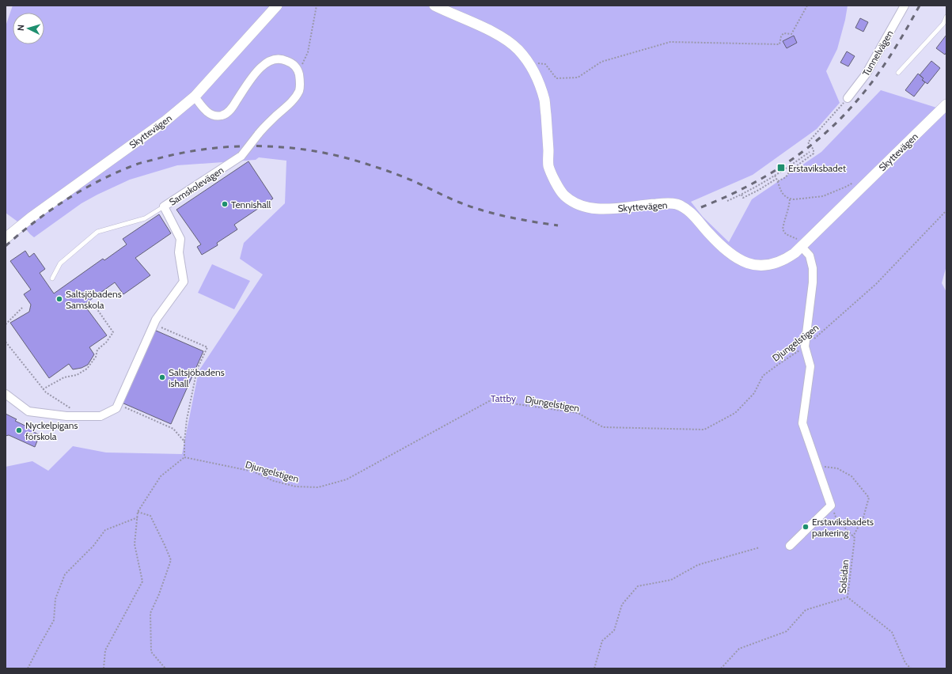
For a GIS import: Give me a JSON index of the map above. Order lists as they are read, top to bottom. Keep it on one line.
{"streets":{"street":["Tunnelvägen","Skyttevägen","Samskolevägen"],"path":["Djungelstigen","Solsidan"]},"parks":["Tattby"],"places":{"transit":["Erstaviksbadet"],"other":["Tennishall","Saltsjöbadens Samskola","Saltsjöbadens ishall","Nyckelpigans förskola","Erstaviksbadets parkering"]},"north":"left"}
